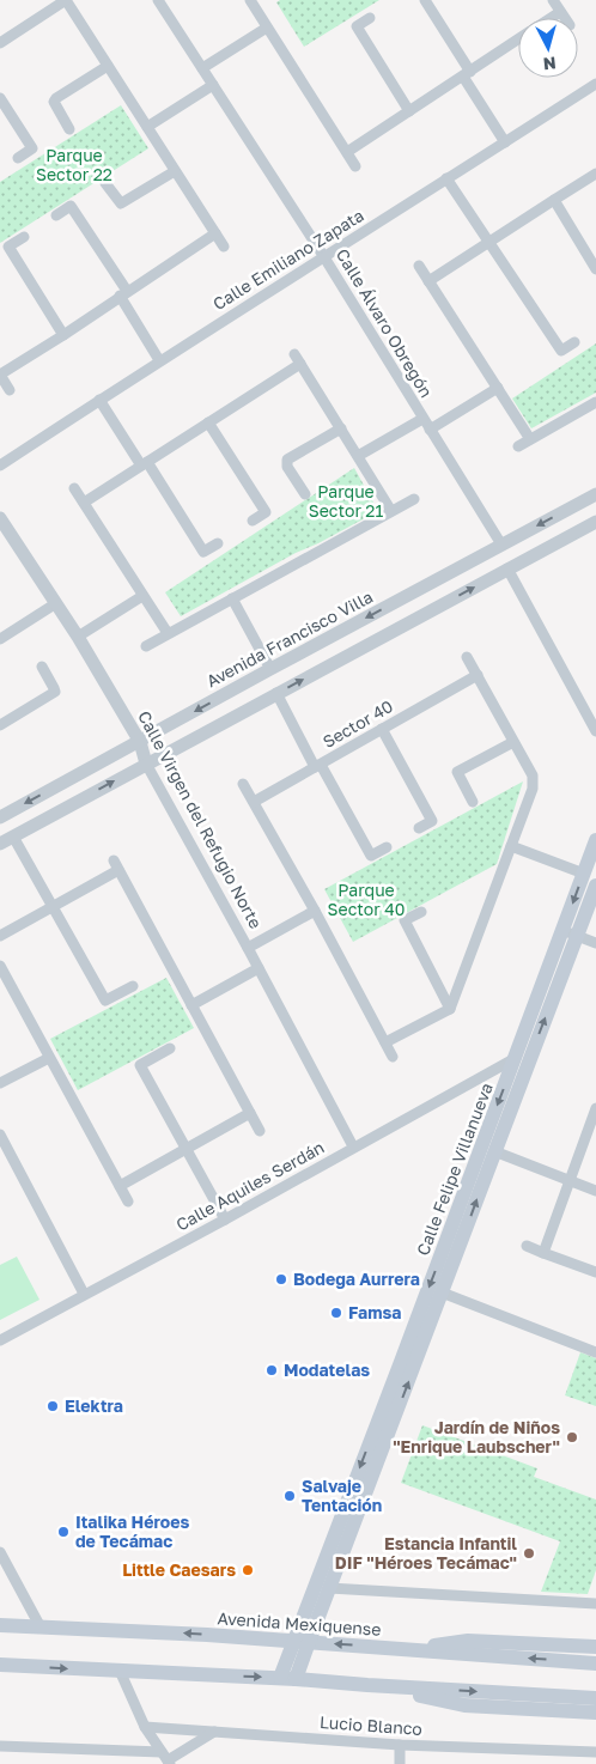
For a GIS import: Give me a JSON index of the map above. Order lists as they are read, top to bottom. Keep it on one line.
{"streets":{"main road":["Calle Felipe Villanueva","Avenida Mexiquense"],"street":["Calle Emiliano Zapata","Calle Álvaro Obregón","Avenida Francisco Villa","Sector 40","Calle Virgen del Refugio Norte","Calle Aquiles Serdán","Lucio Blanco"]},"crossings":[["Calle Emiliano Zapata","Calle Álvaro Obregón"],["Calle Álvaro Obregón","Avenida Francisco Villa"],["Avenida Francisco Villa","Calle Virgen del Refugio Norte"],["Calle Virgen del Refugio Norte","Calle Aquiles Serdán"],["Calle Felipe Villanueva","Calle Aquiles Serdán"],["Calle Felipe Villanueva","Avenida Mexiquense"]],"parks":["Parque Sector 22","Parque Sector 21","Parque Sector 40"],"places":["Bodega Aurrera","Famsa","Modatelas","Elektra","Jardín de Niños \"Enrique Laubscher\"","Salvaje Tentación","Italika Héroes de Tecámac","Estancia Infantil DIF \"Héroes Tecámac\"","Little Caesars"],"north":"bottom"}
